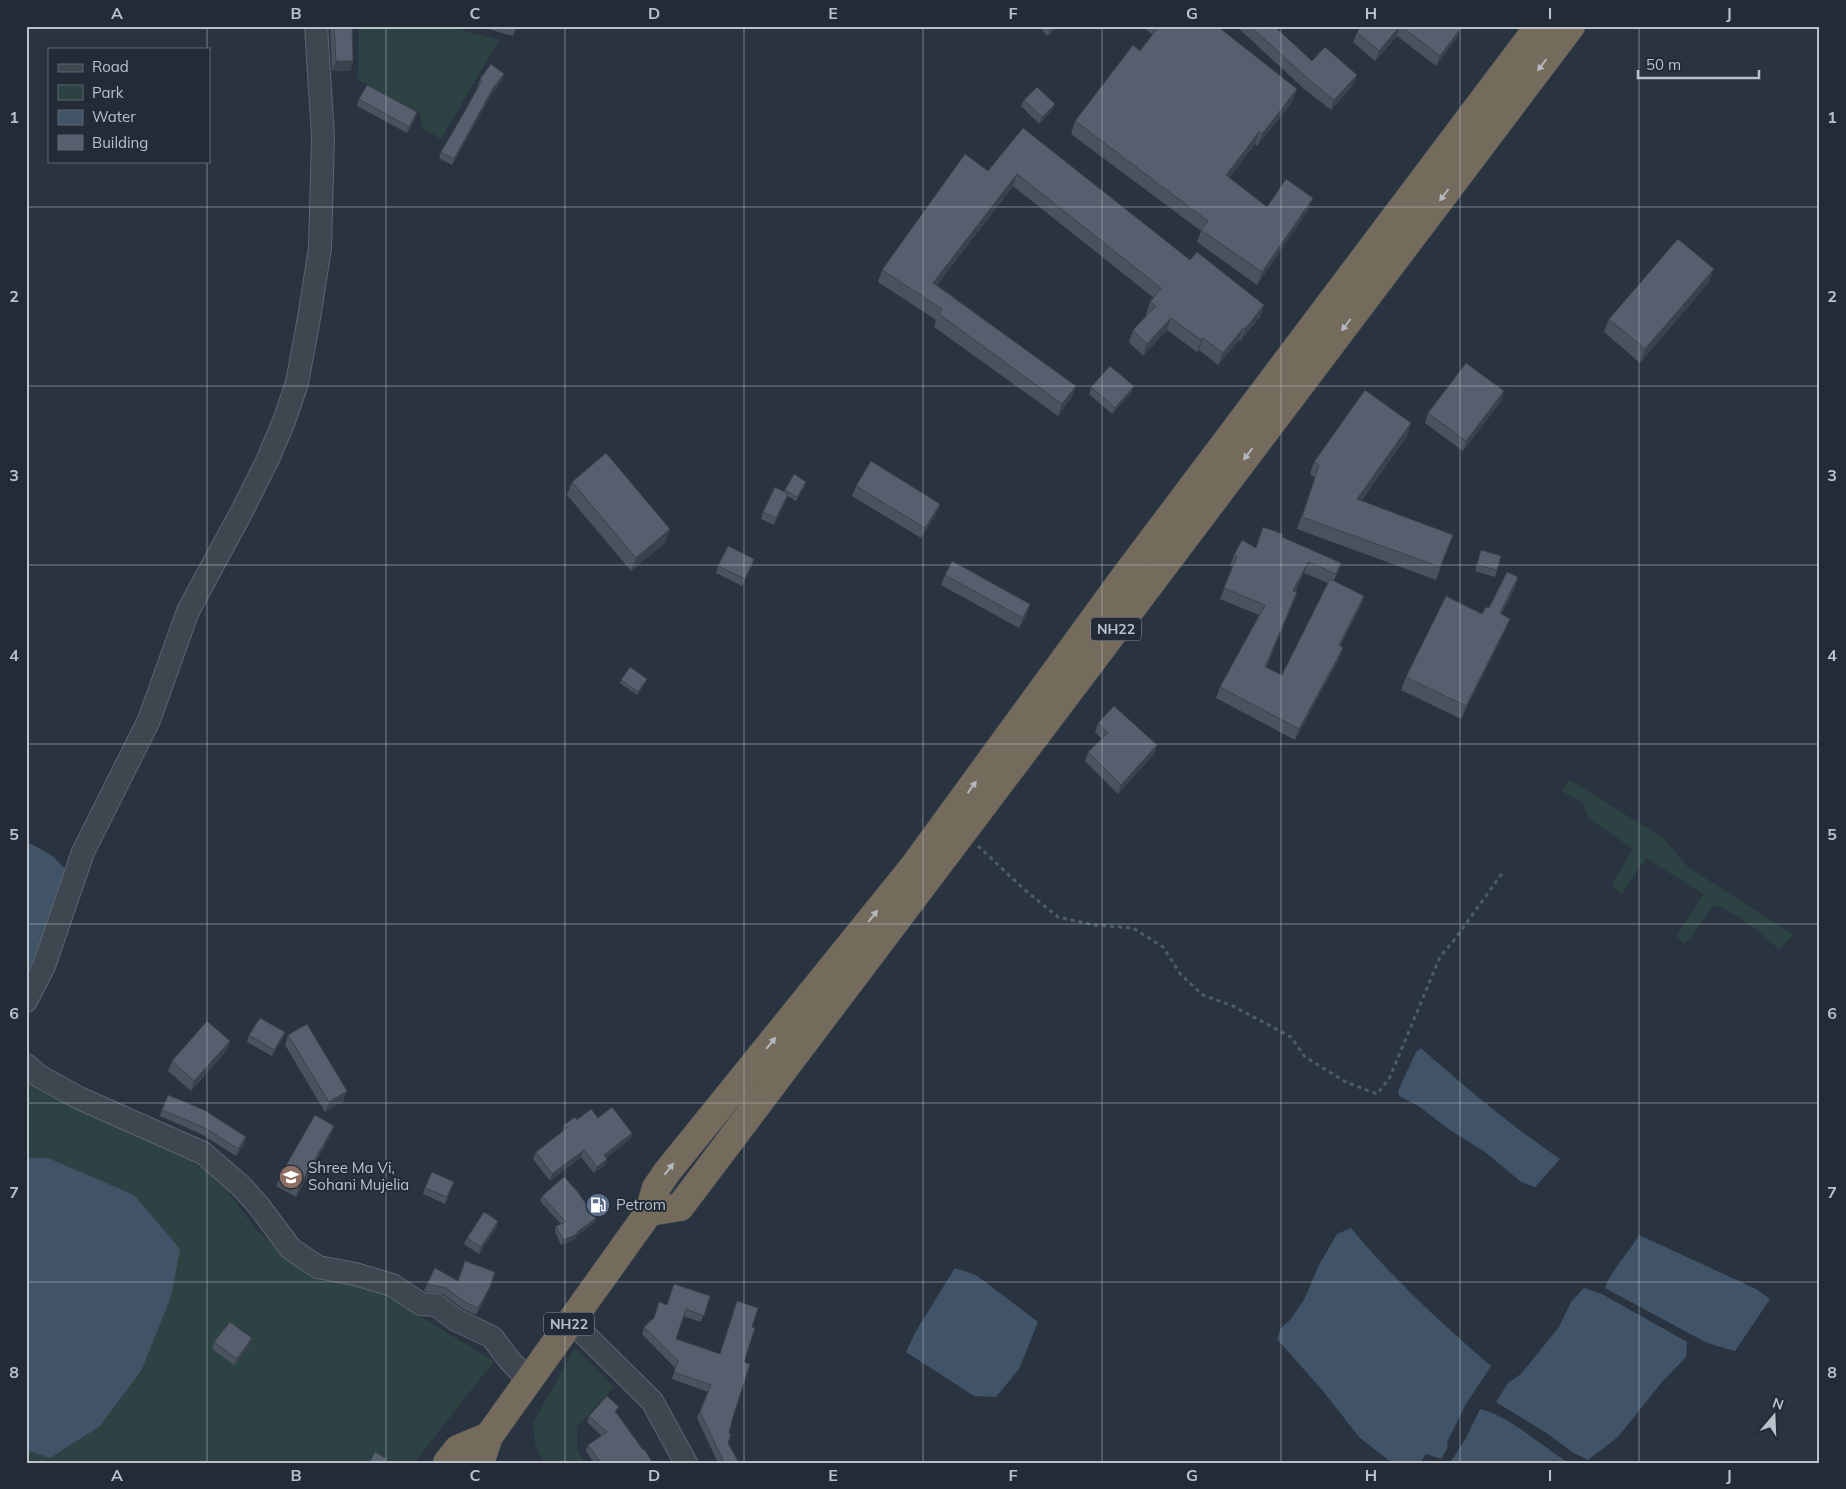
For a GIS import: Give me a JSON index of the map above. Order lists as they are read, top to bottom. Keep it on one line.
{"streets":{"highway":["NH22"]},"places":{"school or university":["Shree Ma Vi, Sohani Mujelia"],"fuel station":["Petrom"]},"legend":["Road","Park","Water","Building"],"scale_bar":"50 m","north":"top","grid":{"columns":["A","B","C","D","E","F","G","H","I","J"],"rows":["1","2","3","4","5","6","7","8"]}}
